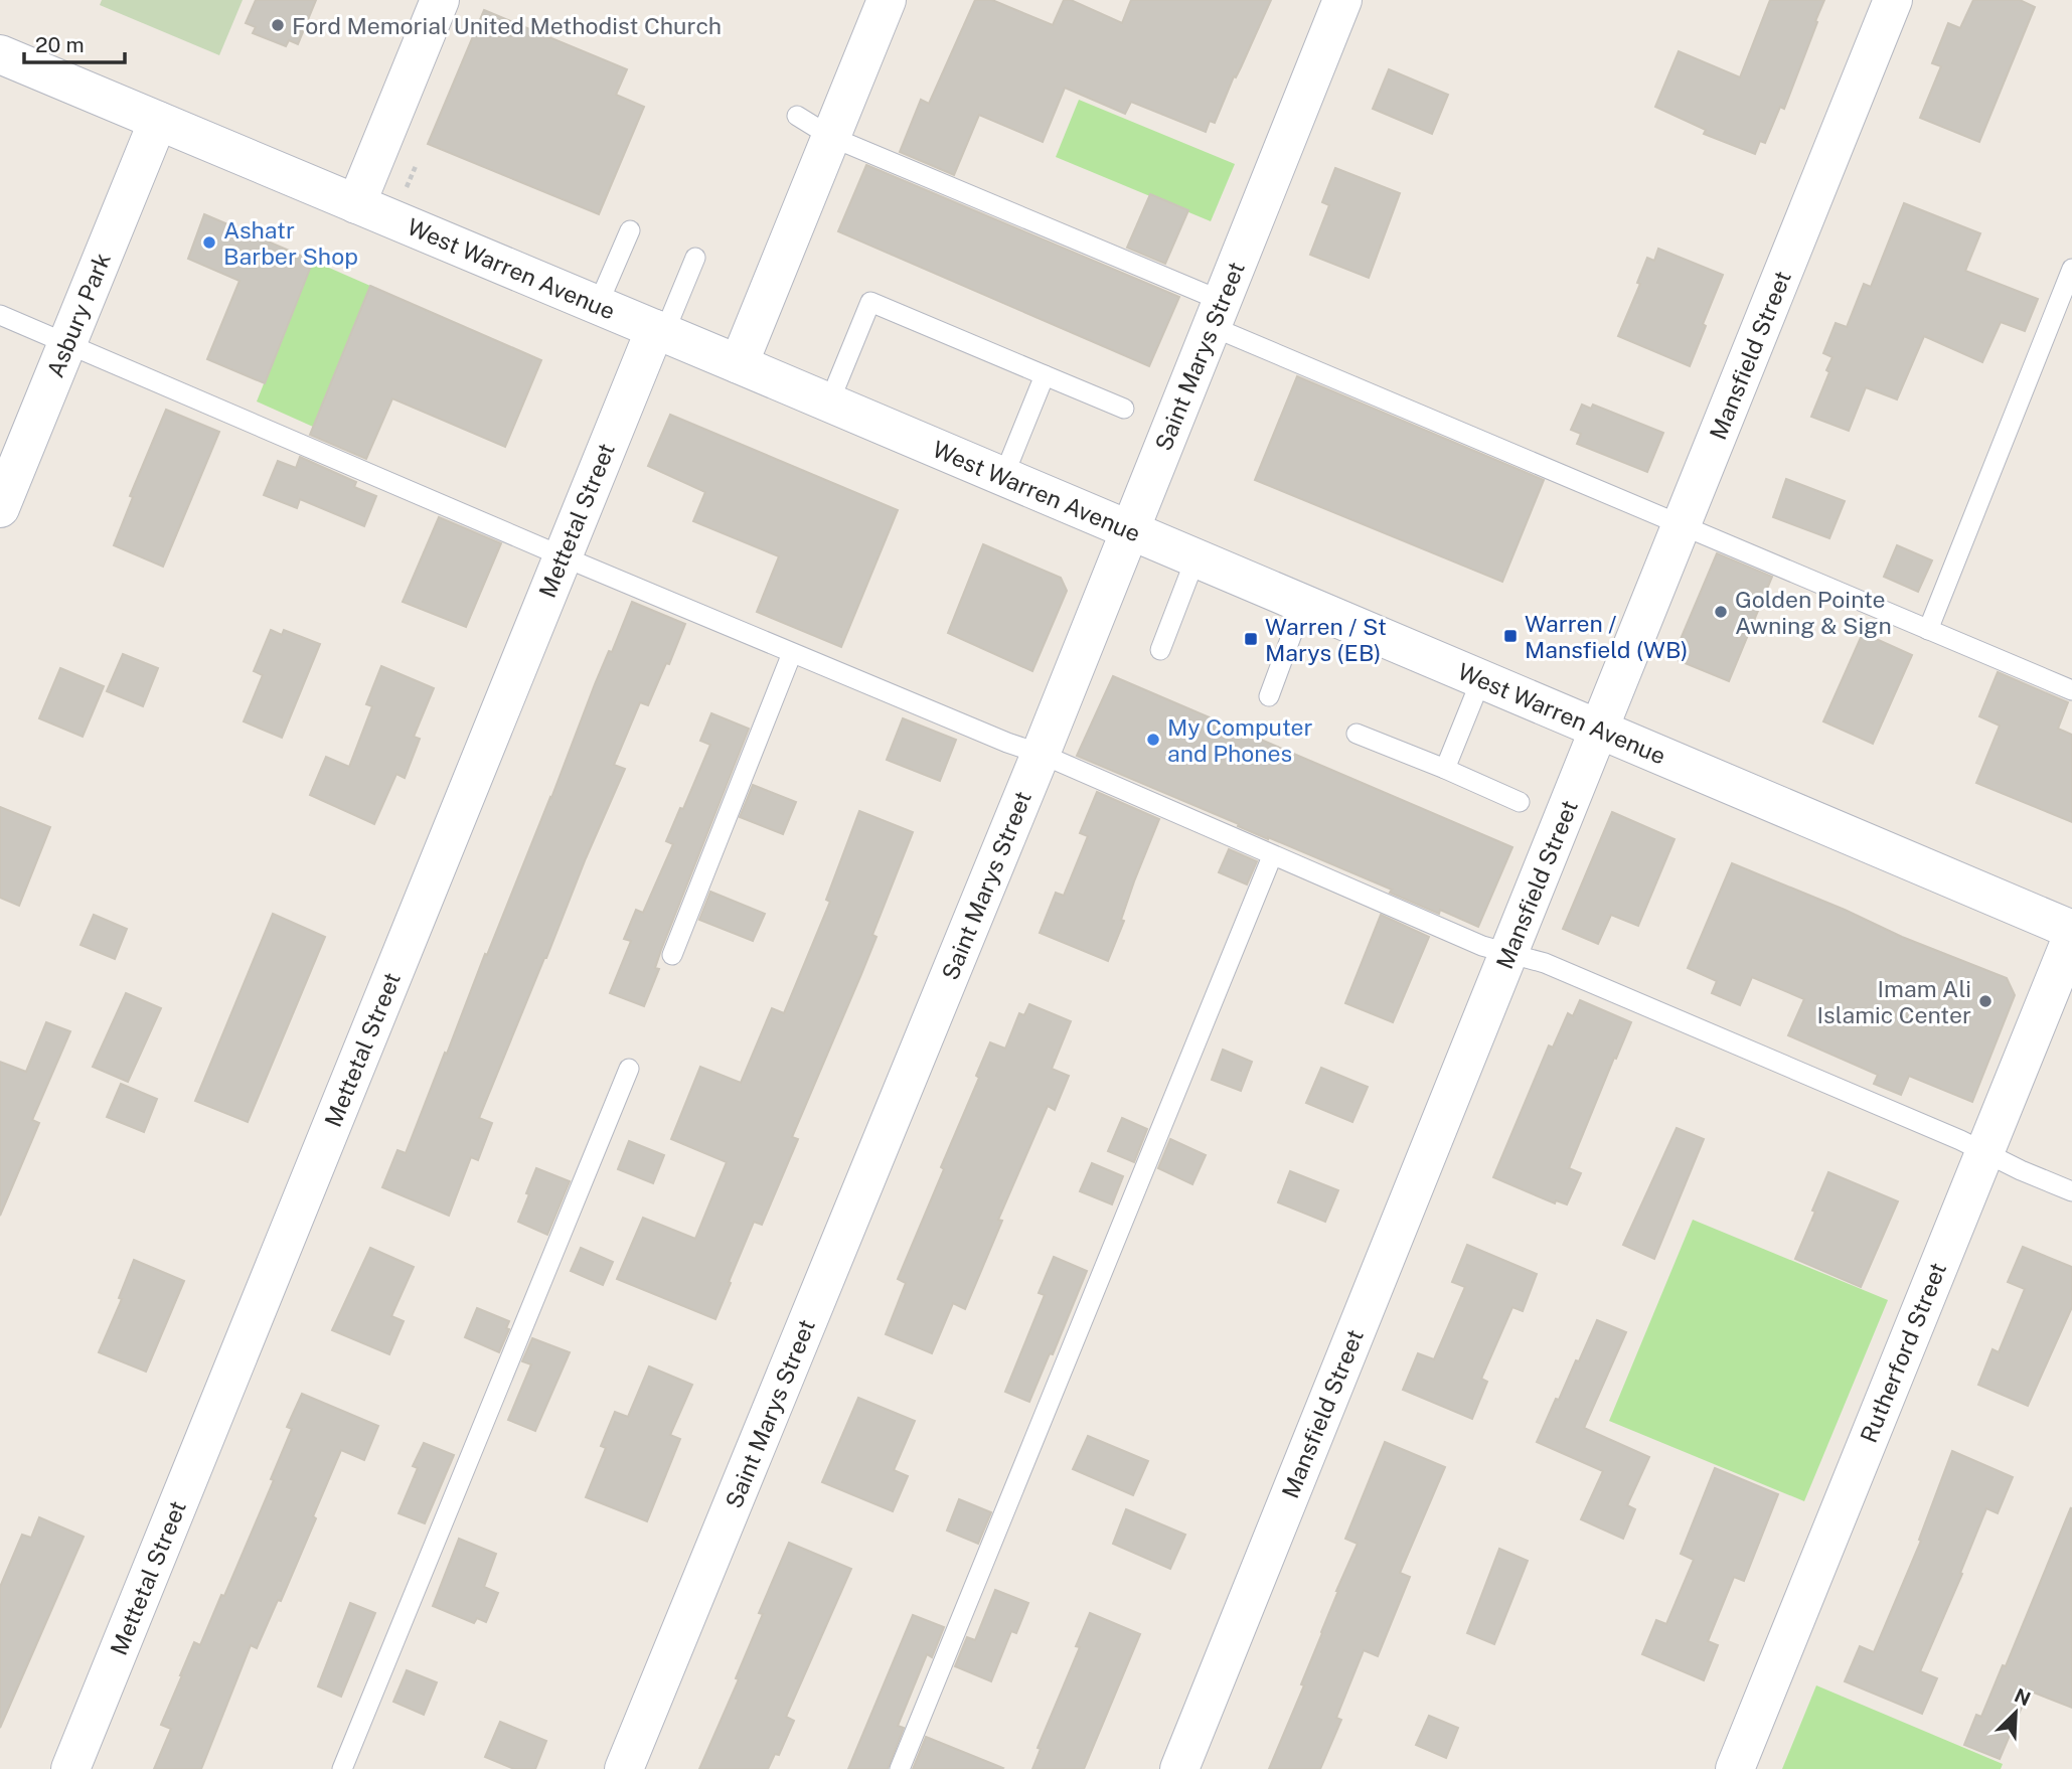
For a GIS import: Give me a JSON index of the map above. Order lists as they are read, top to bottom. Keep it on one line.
{"streets":{"street":["West Warren Avenue","Asbury Park","Mansfield Street","Saint Marys Street","Mettetal Street","Rutherford Street"]},"crossings":[["West Warren Avenue","Asbury Park"],["West Warren Avenue","Mansfield Street"],["West Warren Avenue","Saint Marys Street"],["West Warren Avenue","Mettetal Street"]],"places":{"other":["Ford Memorial United Methodist Church","Ashatr Barber Shop","Golden Pointe Awning & Sign","My Computer and Phones","Imam Ali Islamic Center"],"transit":["Warren / Mansfield (WB)","Warren / St Marys (EB)"]},"scale_bar":"20 m","north":"top right"}
